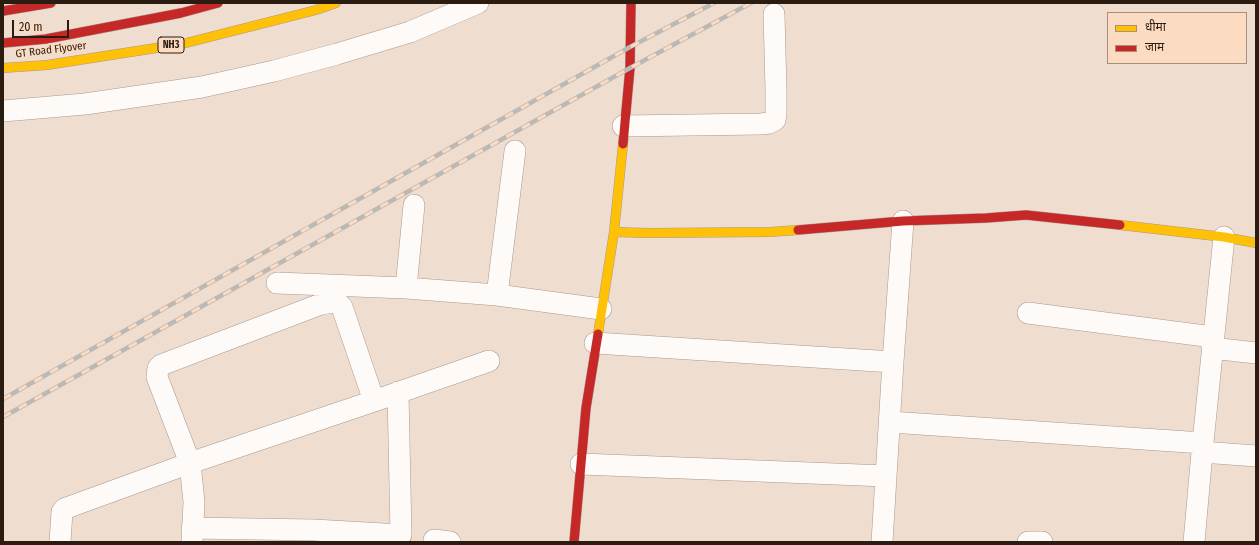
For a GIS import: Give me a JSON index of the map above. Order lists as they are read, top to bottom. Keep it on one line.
{"streets":{"main road":["NH3","GT Road Flyover"]},"legend":["धीमा","जाम"],"scale_bar":"20 m"}
